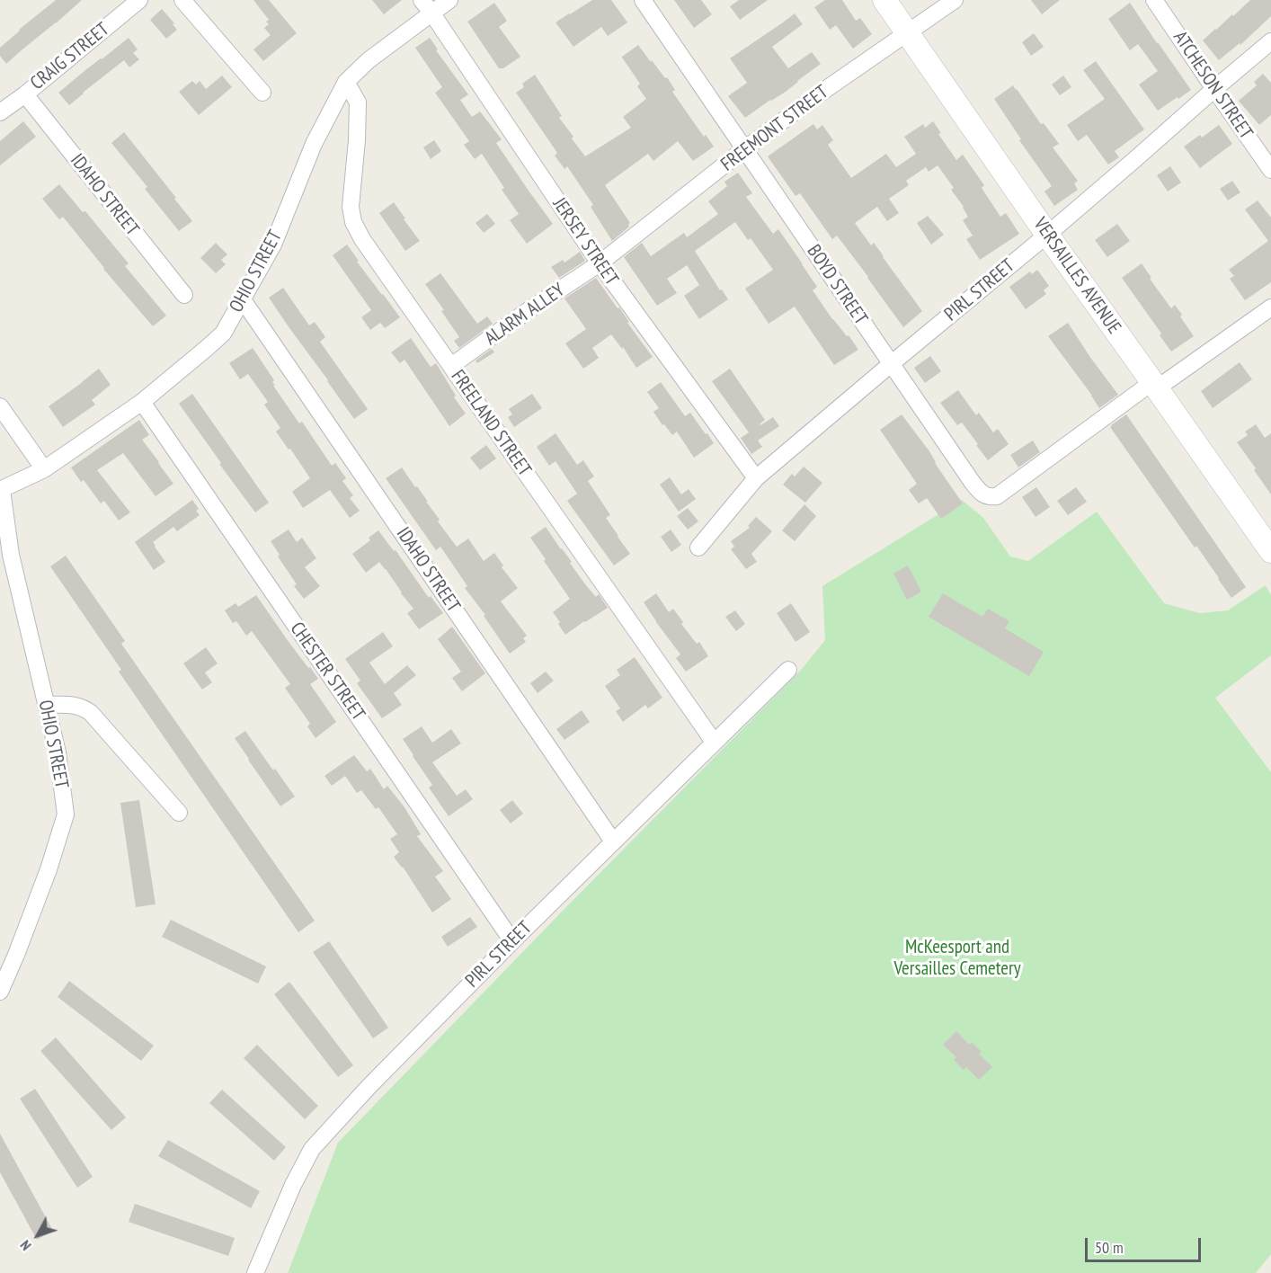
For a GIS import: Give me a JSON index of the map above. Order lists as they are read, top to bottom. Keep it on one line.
{"streets":{"street":["CRAIG STREET","ATCHESON STREET","FREEMONT STREET","IDAHO STREET","JERSEY STREET","OHIO STREET","VERSAILLES AVENUE","BOYD STREET","PIRL STREET","ALARM ALLEY","FREELAND STREET","CHESTER STREET"]},"crossings":[["CRAIG STREET","IDAHO STREET"],["ATCHESON STREET","PIRL STREET"],["FREEMONT STREET","JERSEY STREET"],["FREEMONT STREET","VERSAILLES AVENUE"],["FREEMONT STREET","BOYD STREET"],["FREEMONT STREET","ALARM ALLEY"],["IDAHO STREET","OHIO STREET"],["IDAHO STREET","PIRL STREET"],["JERSEY STREET","OHIO STREET"],["JERSEY STREET","PIRL STREET"],["JERSEY STREET","ALARM ALLEY"],["OHIO STREET","FREELAND STREET"],["OHIO STREET","CHESTER STREET"],["VERSAILLES AVENUE","BOYD STREET"],["VERSAILLES AVENUE","PIRL STREET"],["BOYD STREET","PIRL STREET"],["PIRL STREET","FREELAND STREET"],["PIRL STREET","CHESTER STREET"],["ALARM ALLEY","FREELAND STREET"]],"parks":["McKeesport and Versailles Cemetery"],"scale_bar":"50 m","north":"bottom left"}
